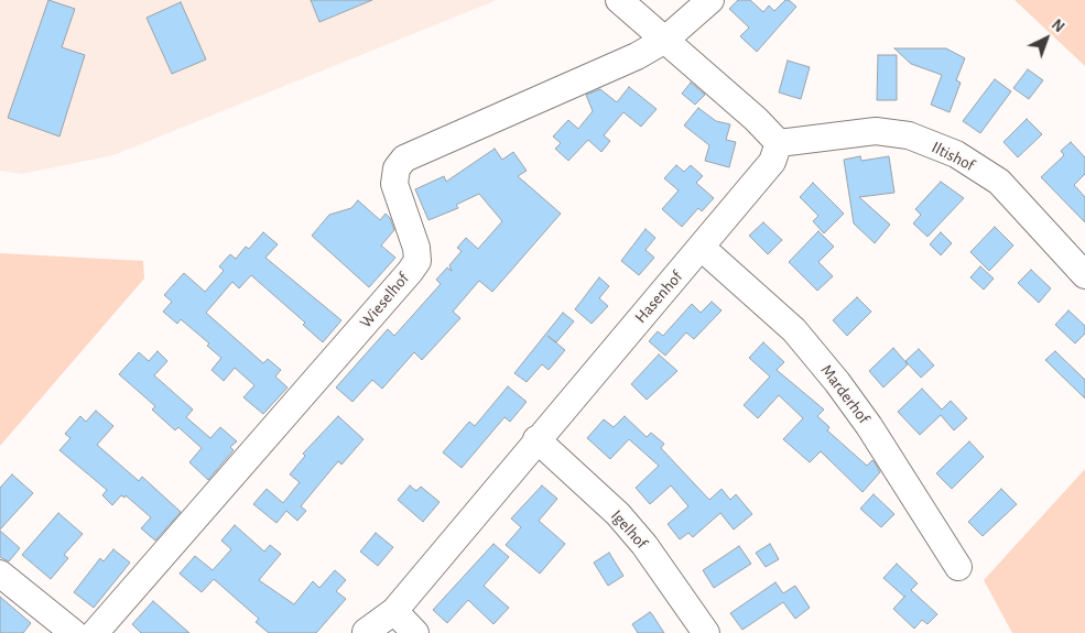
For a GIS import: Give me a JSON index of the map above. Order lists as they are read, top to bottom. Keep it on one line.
{"streets":{"street":["Iltishof","Hasenhof","Wieselhof","Marderhof","Igelhof"]},"crossings":[["Iltishof","Hasenhof"],["Hasenhof","Marderhof"],["Hasenhof","Igelhof"]],"north":"top right"}
